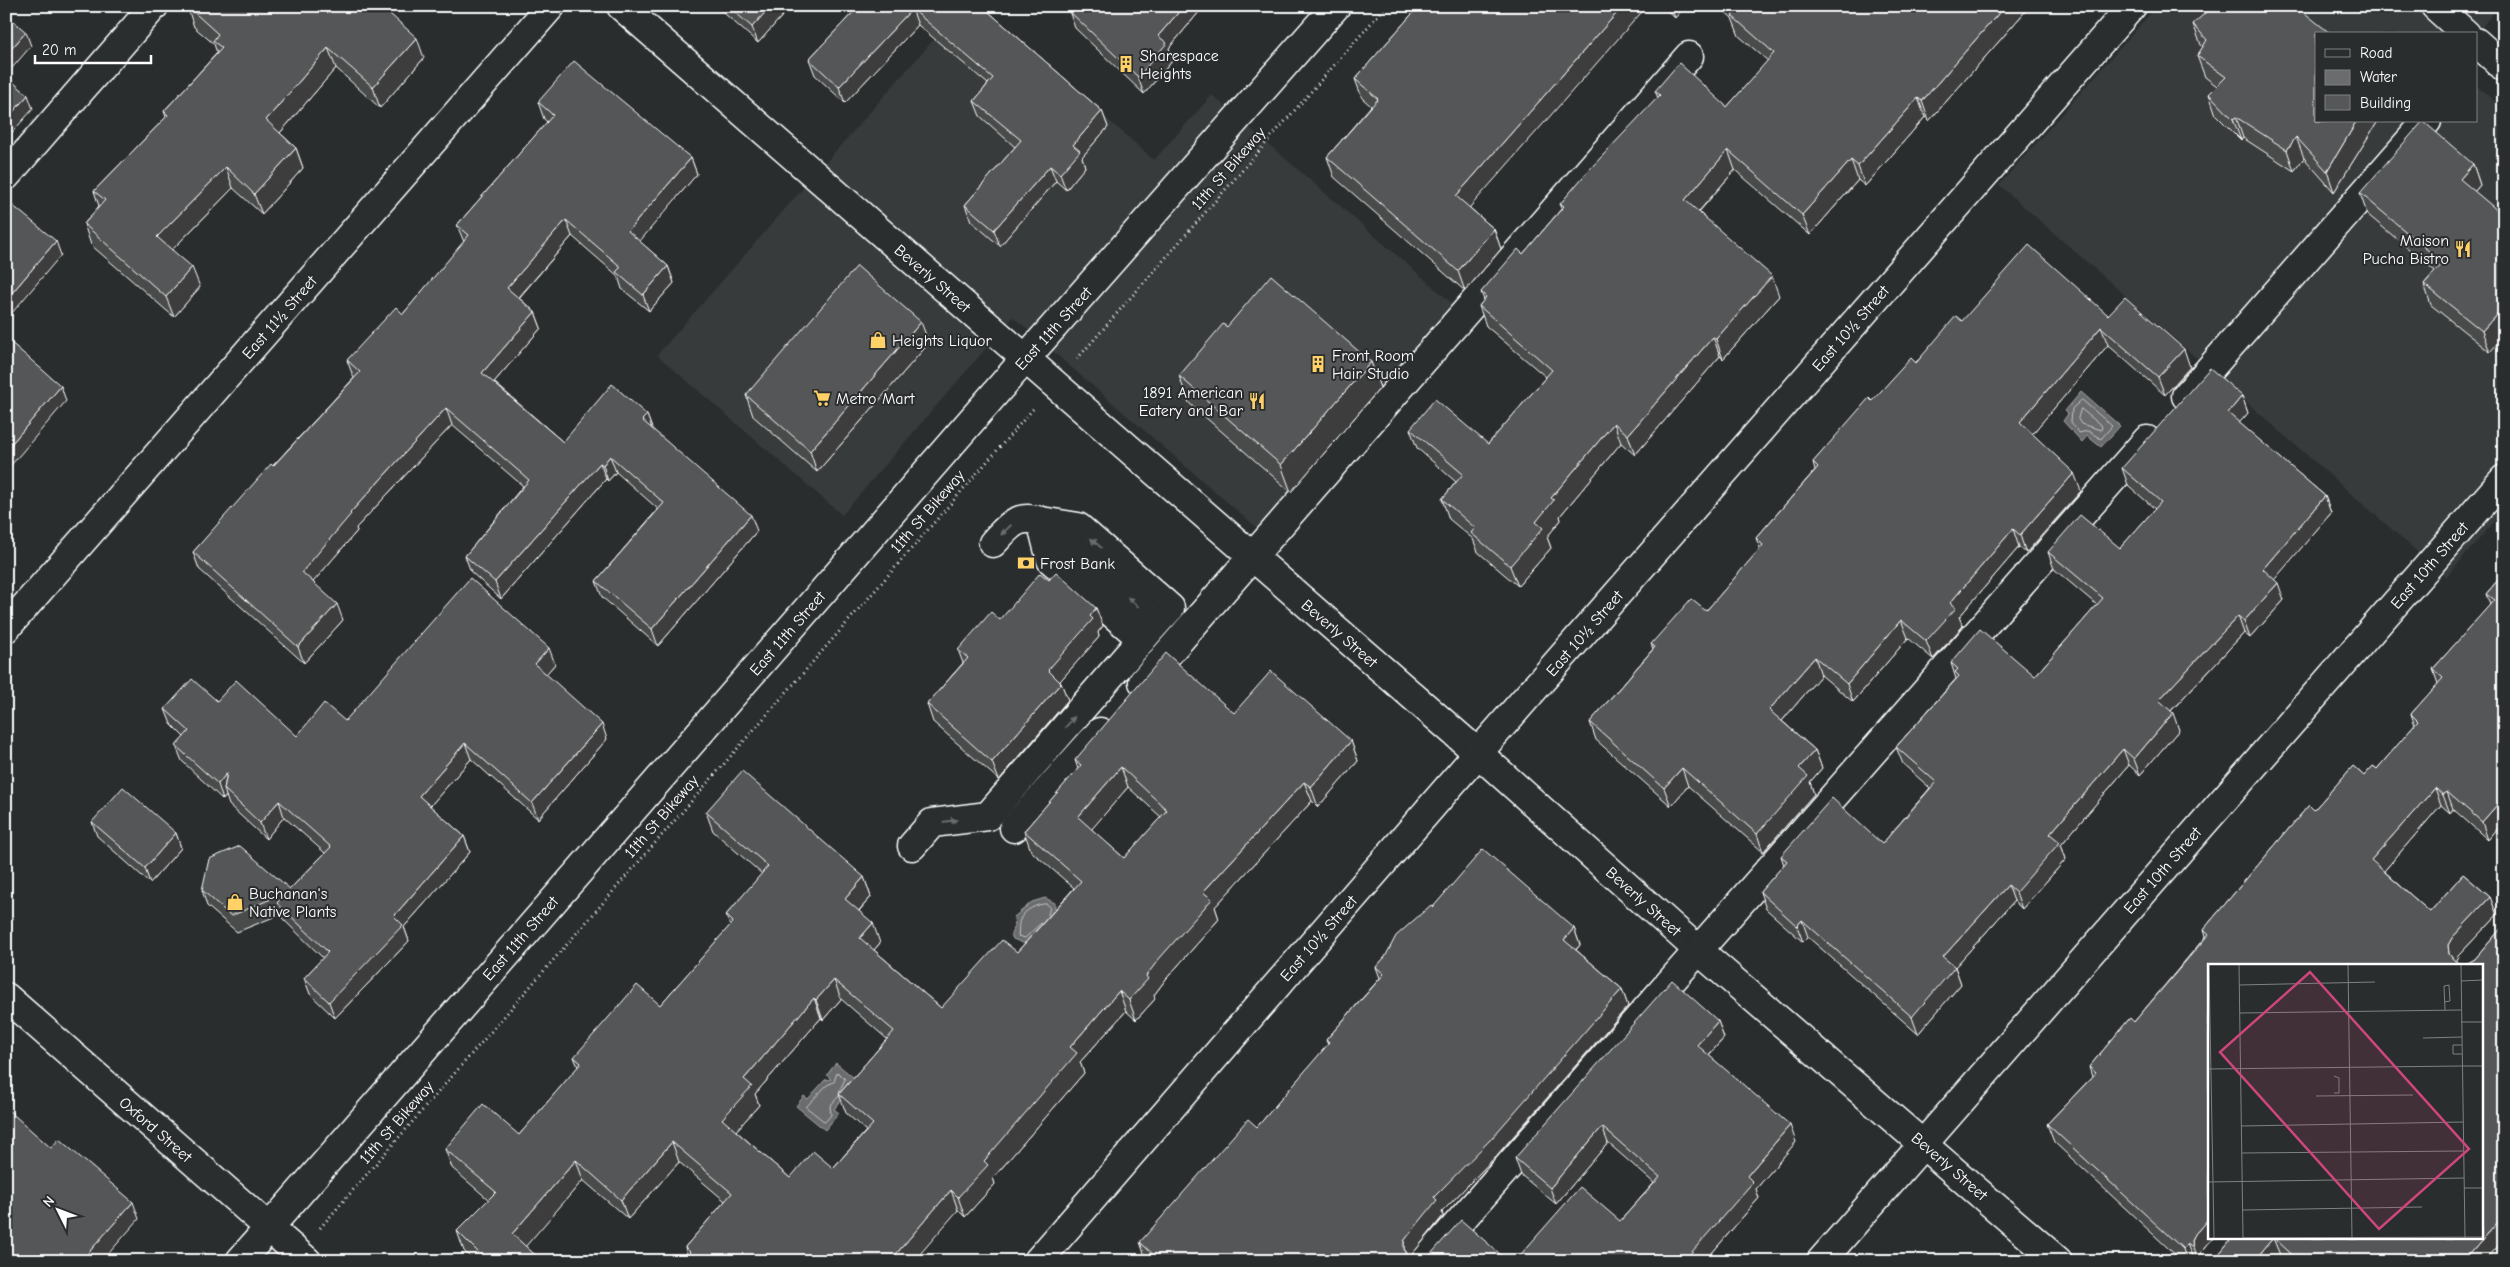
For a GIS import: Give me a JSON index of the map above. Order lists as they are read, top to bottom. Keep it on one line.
{"streets":{"street":["Beverly Street","East 11½ Street","East 11th Street","East 10½ Street","East 10th Street","Oxford Street"],"path":["11th St Bikeway"]},"crossings":[["Beverly Street","East 11th Street"],["Beverly Street","East 10½ Street"],["Beverly Street","East 10th Street"],["East 11th Street","Oxford Street"]],"places":{"building":["Sharespace Heights","Front Room Hair Studio"],"restaurant":["Maison Pucha Bistro","1891 American Eatery and Bar"],"shop":["Heights Liquor","Buchanan's Native Plants"],"supermarket":["Metro Mart"],"bank":["Frost Bank"]},"legend":["Road","Water","Building"],"scale_bar":"20 m","north":"top left"}
